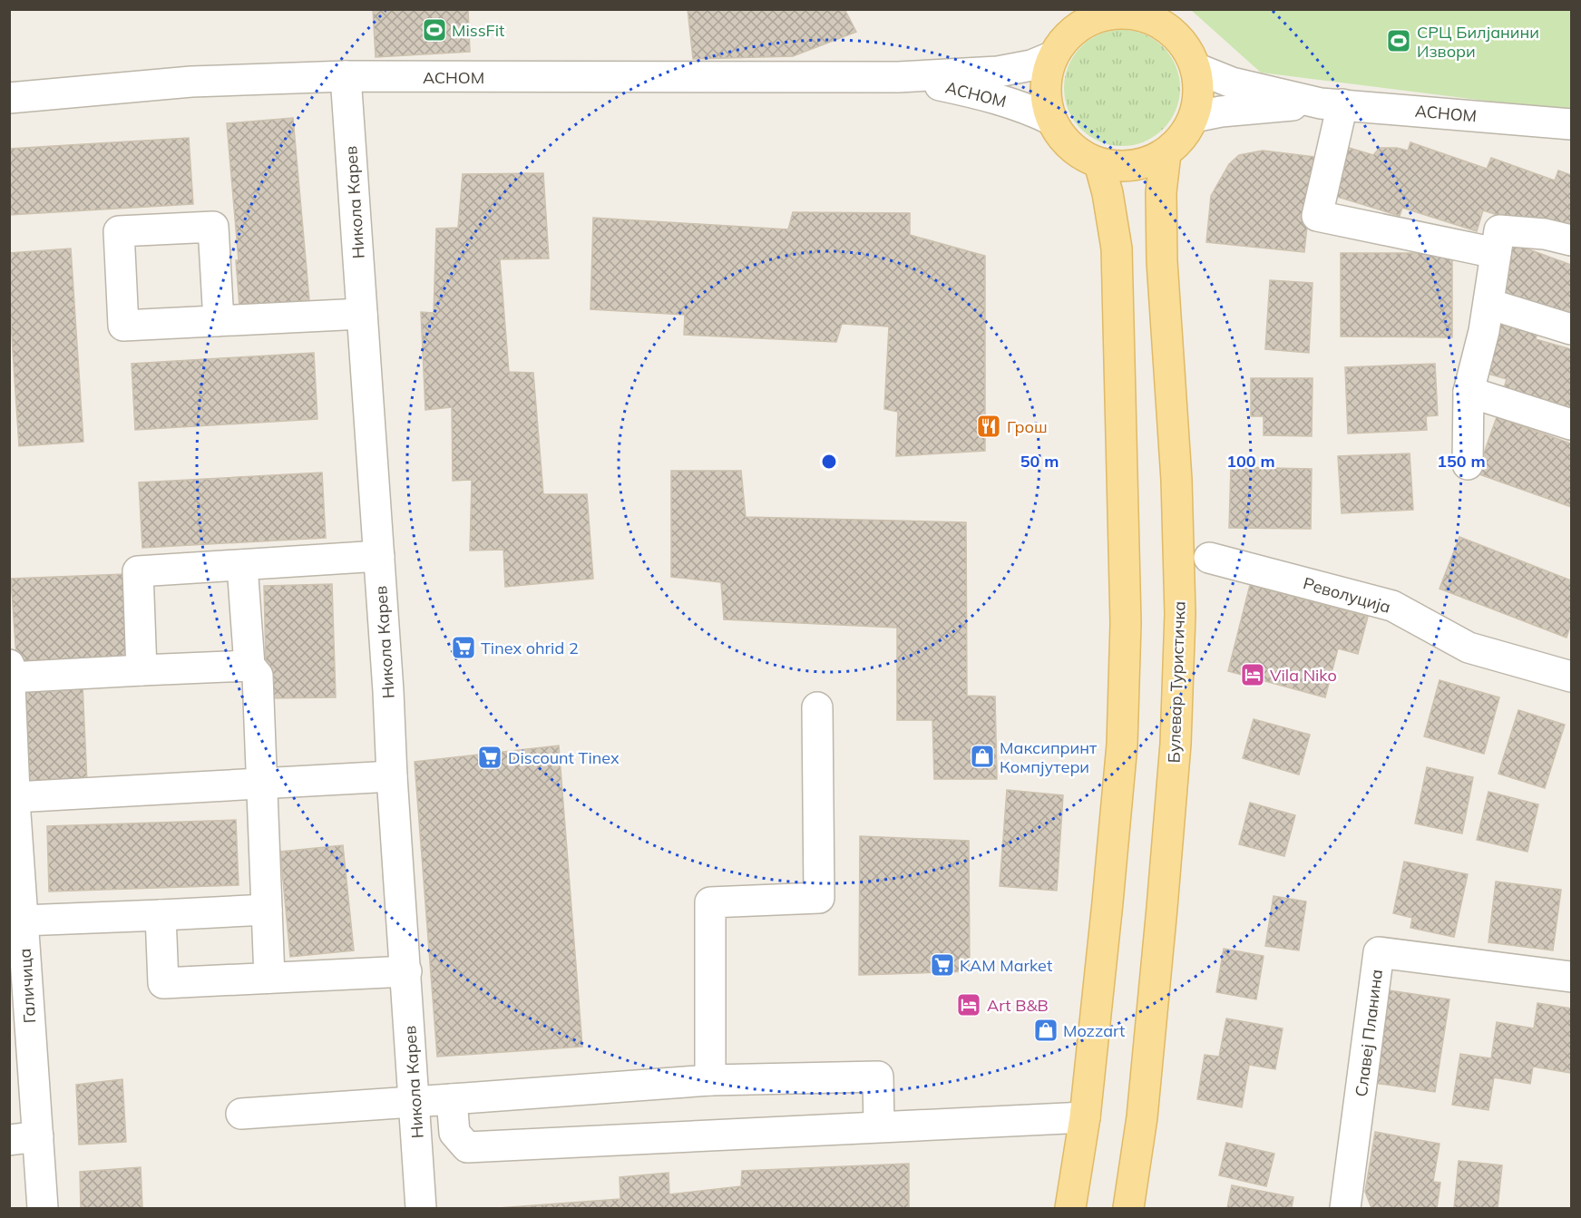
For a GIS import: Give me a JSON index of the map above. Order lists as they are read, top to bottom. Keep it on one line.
{"streets":{"main road":["Булевар Туристичка"],"street":["АСНОМ","Никола Карев","Револуција","Галичица","Славеј Планина"]},"crossings":[["АСНОМ","Никола Карев"],["АСНОМ","Булевар Туристичка"]],"places":{"sports":["MissFit","СРЦ Билјанини Извори"],"restaurant":["Грош"],"supermarket":["Tinex ohrid 2","Discount Tinex","KAM Market"],"hotel":["Vila Niko","Art B&B"],"shop":["Максипринт Компјутери","Mozzart"]},"rings":["50 m","100 m","150 m"]}
